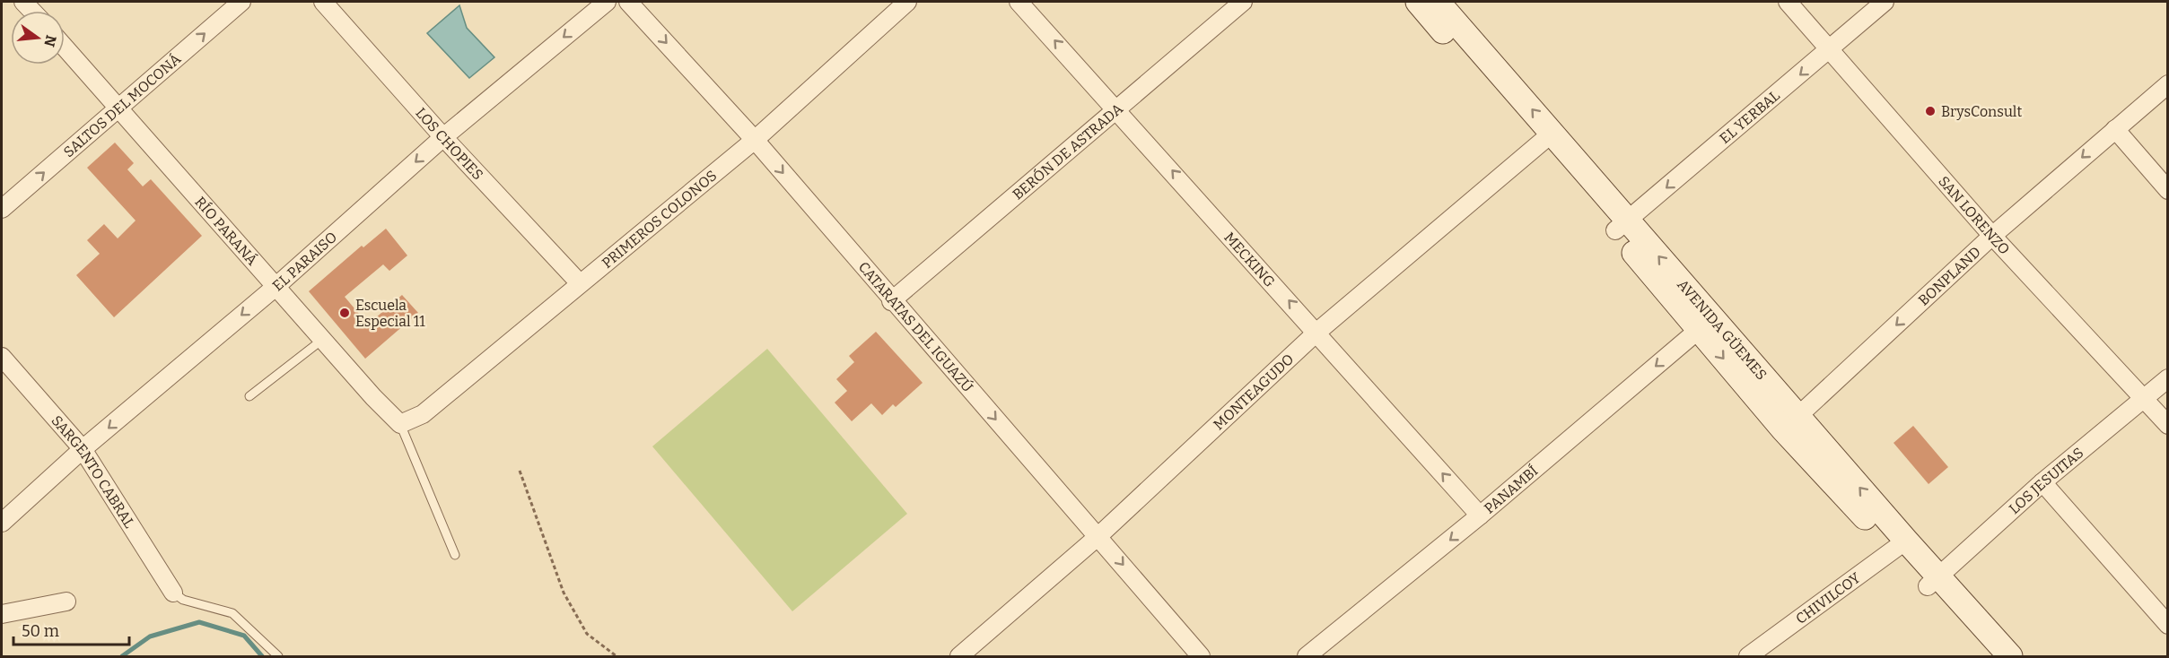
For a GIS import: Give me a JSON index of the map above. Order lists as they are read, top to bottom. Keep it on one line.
{"streets":{"main road":["AVENIDA GÜEMES"],"street":["SALTOS DEL MOCONÁ","EL YERBAL","LOS CHOPIES","BERÓN DE ASTRADA","SAN LORENZO","PRIMEROS COLONOS","RÍO PARANÁ","MECKING","EL PARAISO","BONPLAND","CATARATAS DEL IGUAZÚ","MONTEAGUDO","SARGENTO CABRAL","LOS JESUITAS","PANAMBÍ","CHIVILCOY"]},"crossings":[["SALTOS DEL MOCONÁ","RÍO PARANÁ"],["EL YERBAL","SAN LORENZO"],["EL YERBAL","AVENIDA GÜEMES"],["LOS CHOPIES","PRIMEROS COLONOS"],["LOS CHOPIES","EL PARAISO"],["BERÓN DE ASTRADA","MECKING"],["BERÓN DE ASTRADA","CATARATAS DEL IGUAZÚ"],["SAN LORENZO","BONPLAND"],["SAN LORENZO","LOS JESUITAS"],["PRIMEROS COLONOS","RÍO PARANÁ"],["PRIMEROS COLONOS","CATARATAS DEL IGUAZÚ"],["RÍO PARANÁ","EL PARAISO"],["MECKING","MONTEAGUDO"],["MECKING","PANAMBÍ"],["EL PARAISO","SARGENTO CABRAL"],["BONPLAND","AVENIDA GÜEMES"],["CATARATAS DEL IGUAZÚ","MONTEAGUDO"],["AVENIDA GÜEMES","MONTEAGUDO"],["AVENIDA GÜEMES","LOS JESUITAS"],["AVENIDA GÜEMES","PANAMBÍ"],["AVENIDA GÜEMES","CHIVILCOY"]],"one_way":["SALTOS DEL MOCONÁ","EL YERBAL","MECKING","EL PARAISO","BONPLAND","CATARATAS DEL IGUAZÚ","PANAMBÍ"],"places":["BrysConsult","Escuela Especial 11"],"scale_bar":"50 m","north":"right"}
